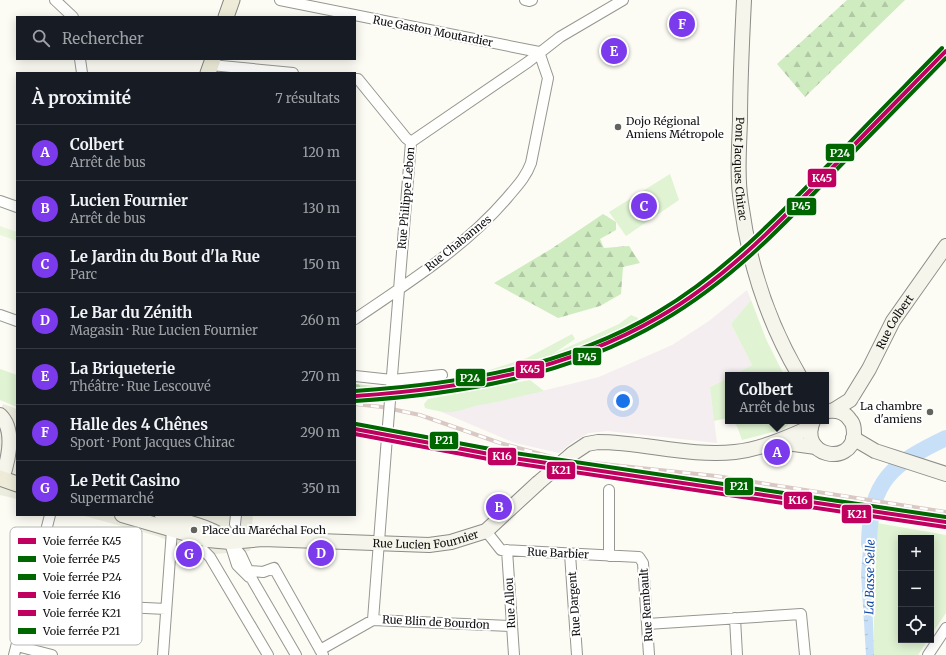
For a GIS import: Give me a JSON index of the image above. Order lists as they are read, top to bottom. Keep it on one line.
{"streets":{"main road":["Pont Jacques Chirac","Rue Colbert","Rue Lucien Fournier"],"street":["Rue Gaston Moutardier","Rue Philippe Lebon","Rue Chabannes","Rue Barbier","Rue Allou","Rue Dargent","Rue Rembault","Rue Blin de Bourdon"]},"crossings":[["Rue Gaston Moutardier","Rue Philippe Lebon"],["Rue Gaston Moutardier","Rue Chabannes"],["Rue Philippe Lebon","Rue Chabannes"],["Rue Philippe Lebon","Rue Lucien Fournier"],["Rue Philippe Lebon","Rue Blin de Bourdon"],["Rue Barbier","Rue Allou"],["Rue Barbier","Rue Dargent"],["Rue Barbier","Rue Rembault"],["Rue Allou","Rue Blin de Bourdon"]],"water":["La Basse Selle"],"places":["Dojo Régional Amiens Métropole","La chambre d'amiens","Place du Maréchal Foch"],"lines":["rail line P24","rail line K45","rail line P45","rail line P21","rail line K16","rail line K21"],"legend":["Voie ferrée K45","Voie ferrée P45","Voie ferrée P24","Voie ferrée K16","Voie ferrée K21","Voie ferrée P21"],"page":{"pins":["F","E","C","A","B","D","G"],"search":"Rechercher","heading":["À proximité","7 résultats"],"list":[{"mark":"A","name":"Colbert","note":"Arrêt de bus","value":"120 m"},{"mark":"B","name":"Lucien Fournier","note":"Arrêt de bus","value":"130 m"},{"mark":"C","name":"Le Jardin du Bout d'la Rue","note":"Parc","value":"150 m"},{"mark":"D","name":"Le Bar du Zénith","note":"Magasin · Rue Lucien Fournier","value":"260 m"},{"mark":"E","name":"La Briqueterie","note":"Théâtre · Rue Lescouvé","value":"270 m"},{"mark":"F","name":"Halle des 4 Chênes","note":"Sport · Pont Jacques Chirac","value":"290 m"},{"mark":"G","name":"Le Petit Casino","note":"Supermarché","value":"350 m"}],"popup":["Colbert","Arrêt de bus"],"map_buttons":["+","−"]}}
